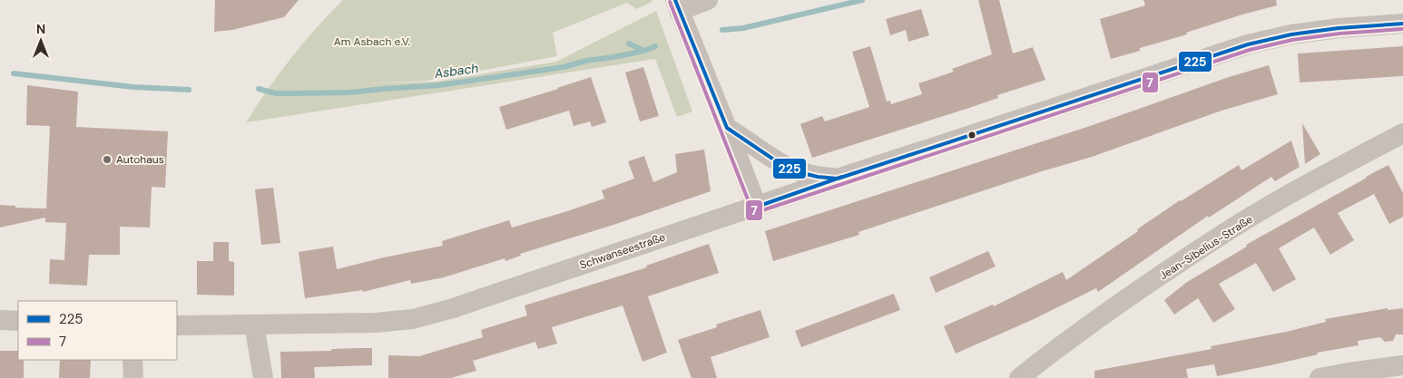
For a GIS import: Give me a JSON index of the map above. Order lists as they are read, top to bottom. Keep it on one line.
{"streets":{"street":["Jean-Sibelius-Straße","Schwanseestraße"]},"water":["Asbach"],"parks":["Am Asbach e.V."],"places":["Autohaus"],"lines":["transit line 225","transit line 7"],"legend":["225","7"],"north":"top"}
